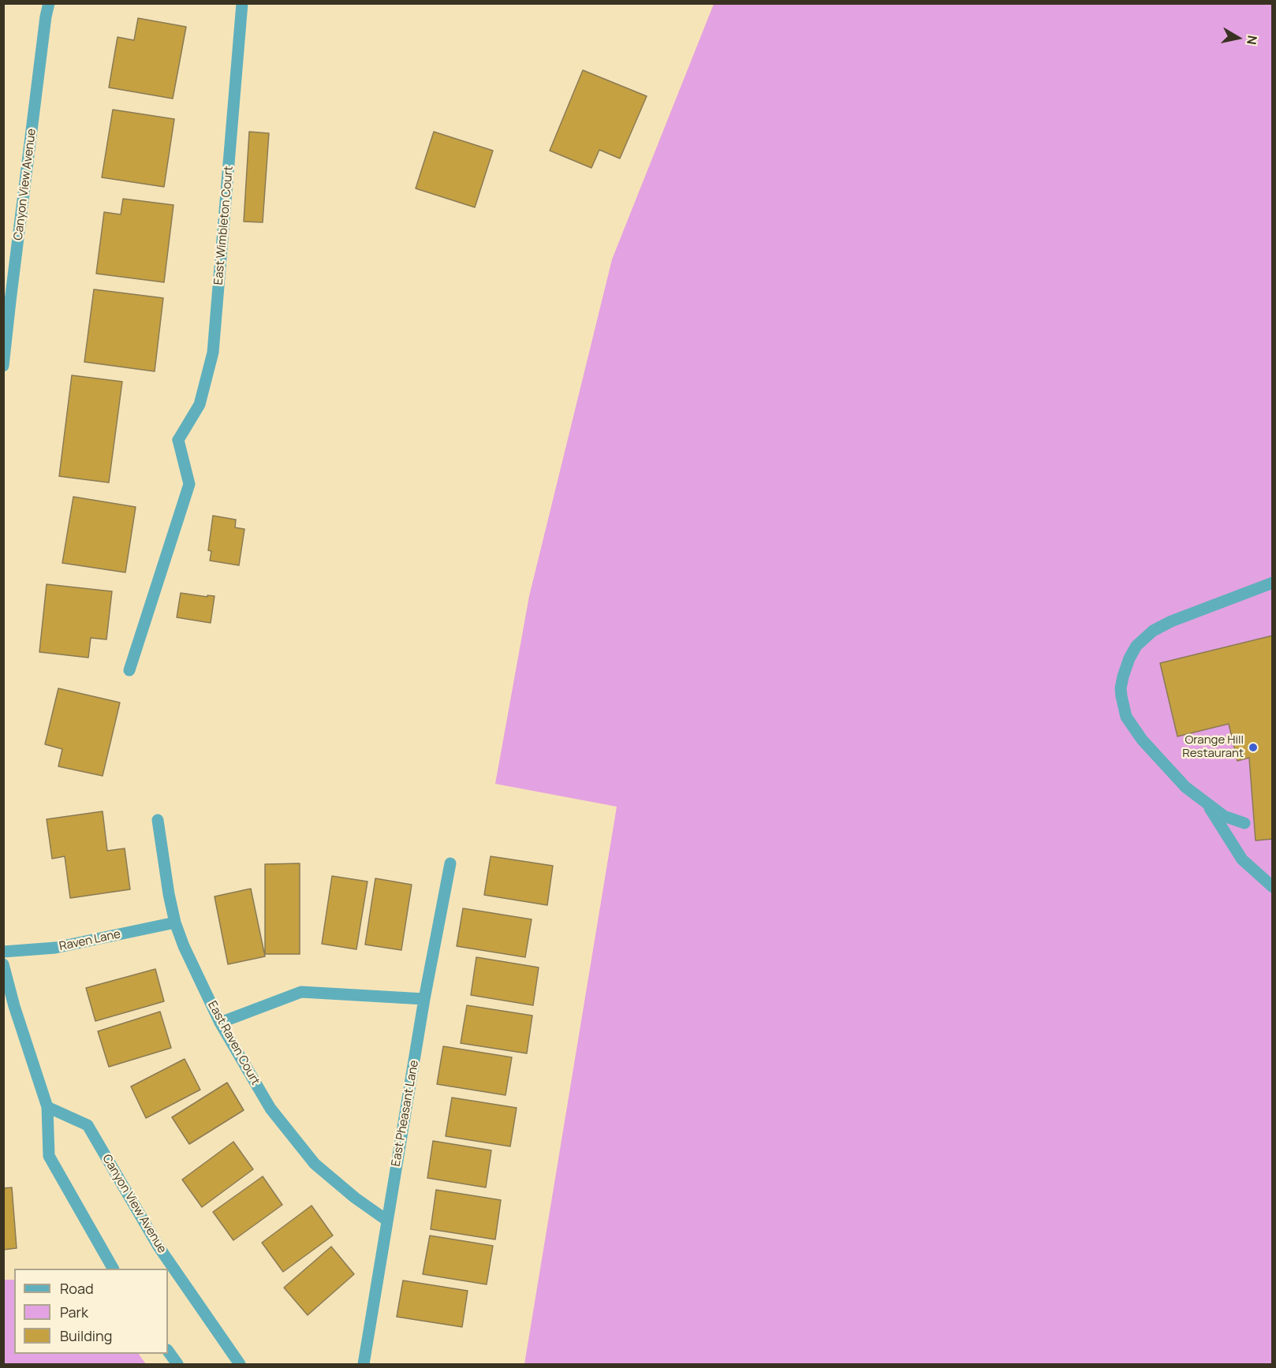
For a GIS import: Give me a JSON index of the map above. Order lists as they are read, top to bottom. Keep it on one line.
{"streets":{"street":["Canyon View Avenue","East Wimbleton Court","Raven Lane","East Raven Court","East Pheasant Lane"]},"crossings":[["Raven Lane","East Raven Court"],["East Raven Court","East Pheasant Lane"]],"places":["Orange Hill Restaurant"],"legend":["Road","Park","Building"],"north":"right"}
